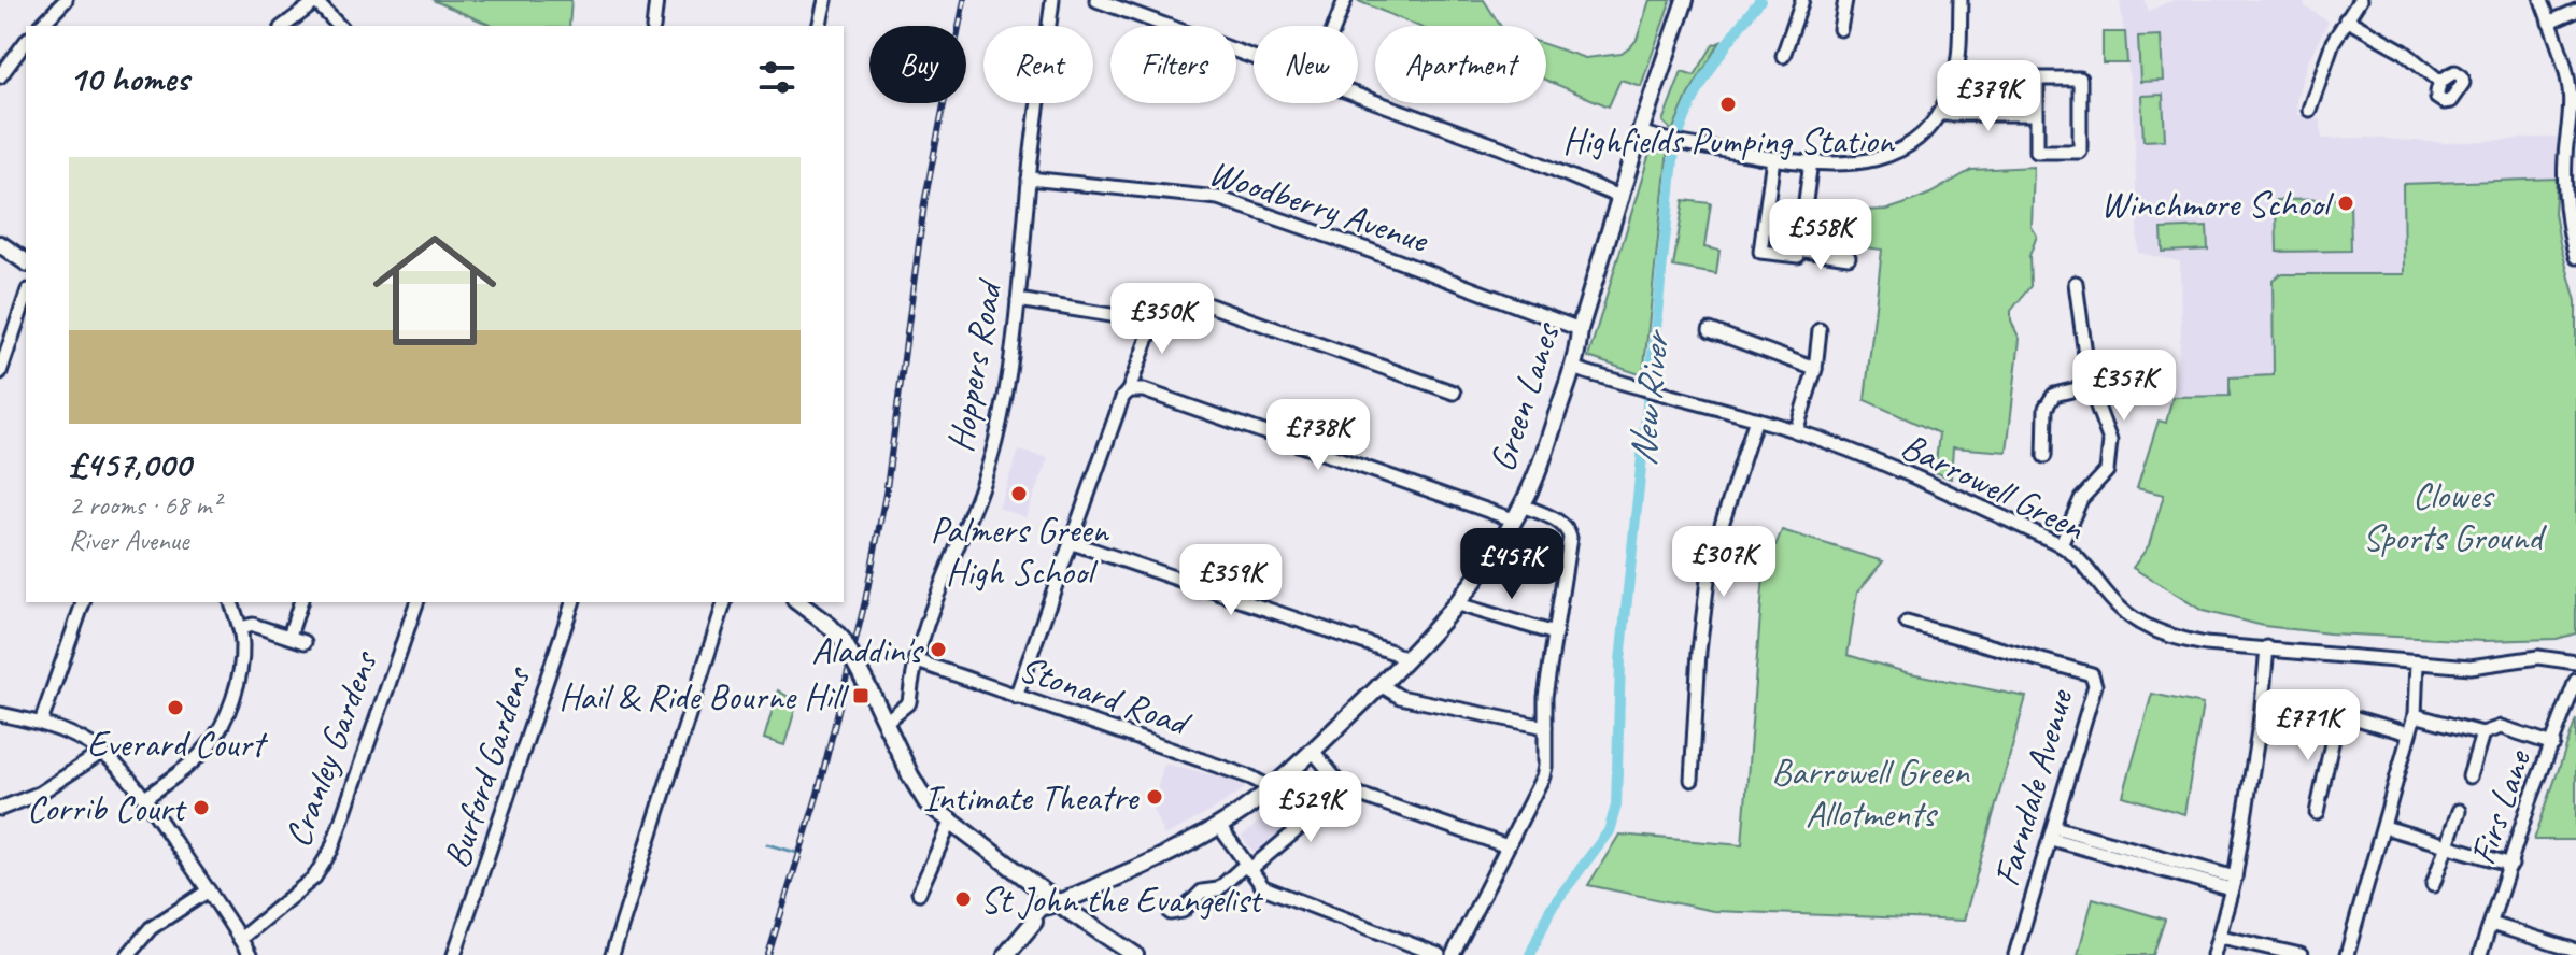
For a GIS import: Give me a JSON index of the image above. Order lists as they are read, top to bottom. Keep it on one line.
{"streets":{"main road":["Green Lanes"],"street":["Woodberry Avenue","Hoppers Road","Barrowell Green","Stonard Road","Cranley Gardens","Burford Gardens","Farndale Avenue","Firs Lane"]},"crossings":[["Woodberry Avenue","Hoppers Road"],["Woodberry Avenue","Green Lanes"],["Hoppers Road","Stonard Road"],["Green Lanes","Barrowell Green"],["Green Lanes","Stonard Road"]],"water":["New River"],"parks":["Clowes Sports Ground","Barrowell Green Allotments"],"places":{"other":["Highfields Pumping Station","Winchmore School","Palmers Green High School","Aladdin's","Everard Court","Intimate Theatre","Corrib Court","St John the Evangelist"],"transit":["Hail & Ride Bourne Hill"]},"page":{"chip":["Buy","Rent","Filters","New","Apartment"],"heading":"10 homes","price":["£379K","£558K","£350K","£357K","£738K","£307K","£457K","£359K","£771K","£529K"],"list":[{"name":"£457,000","note":"2 rooms · 68 m² · River Avenue"}]}}
